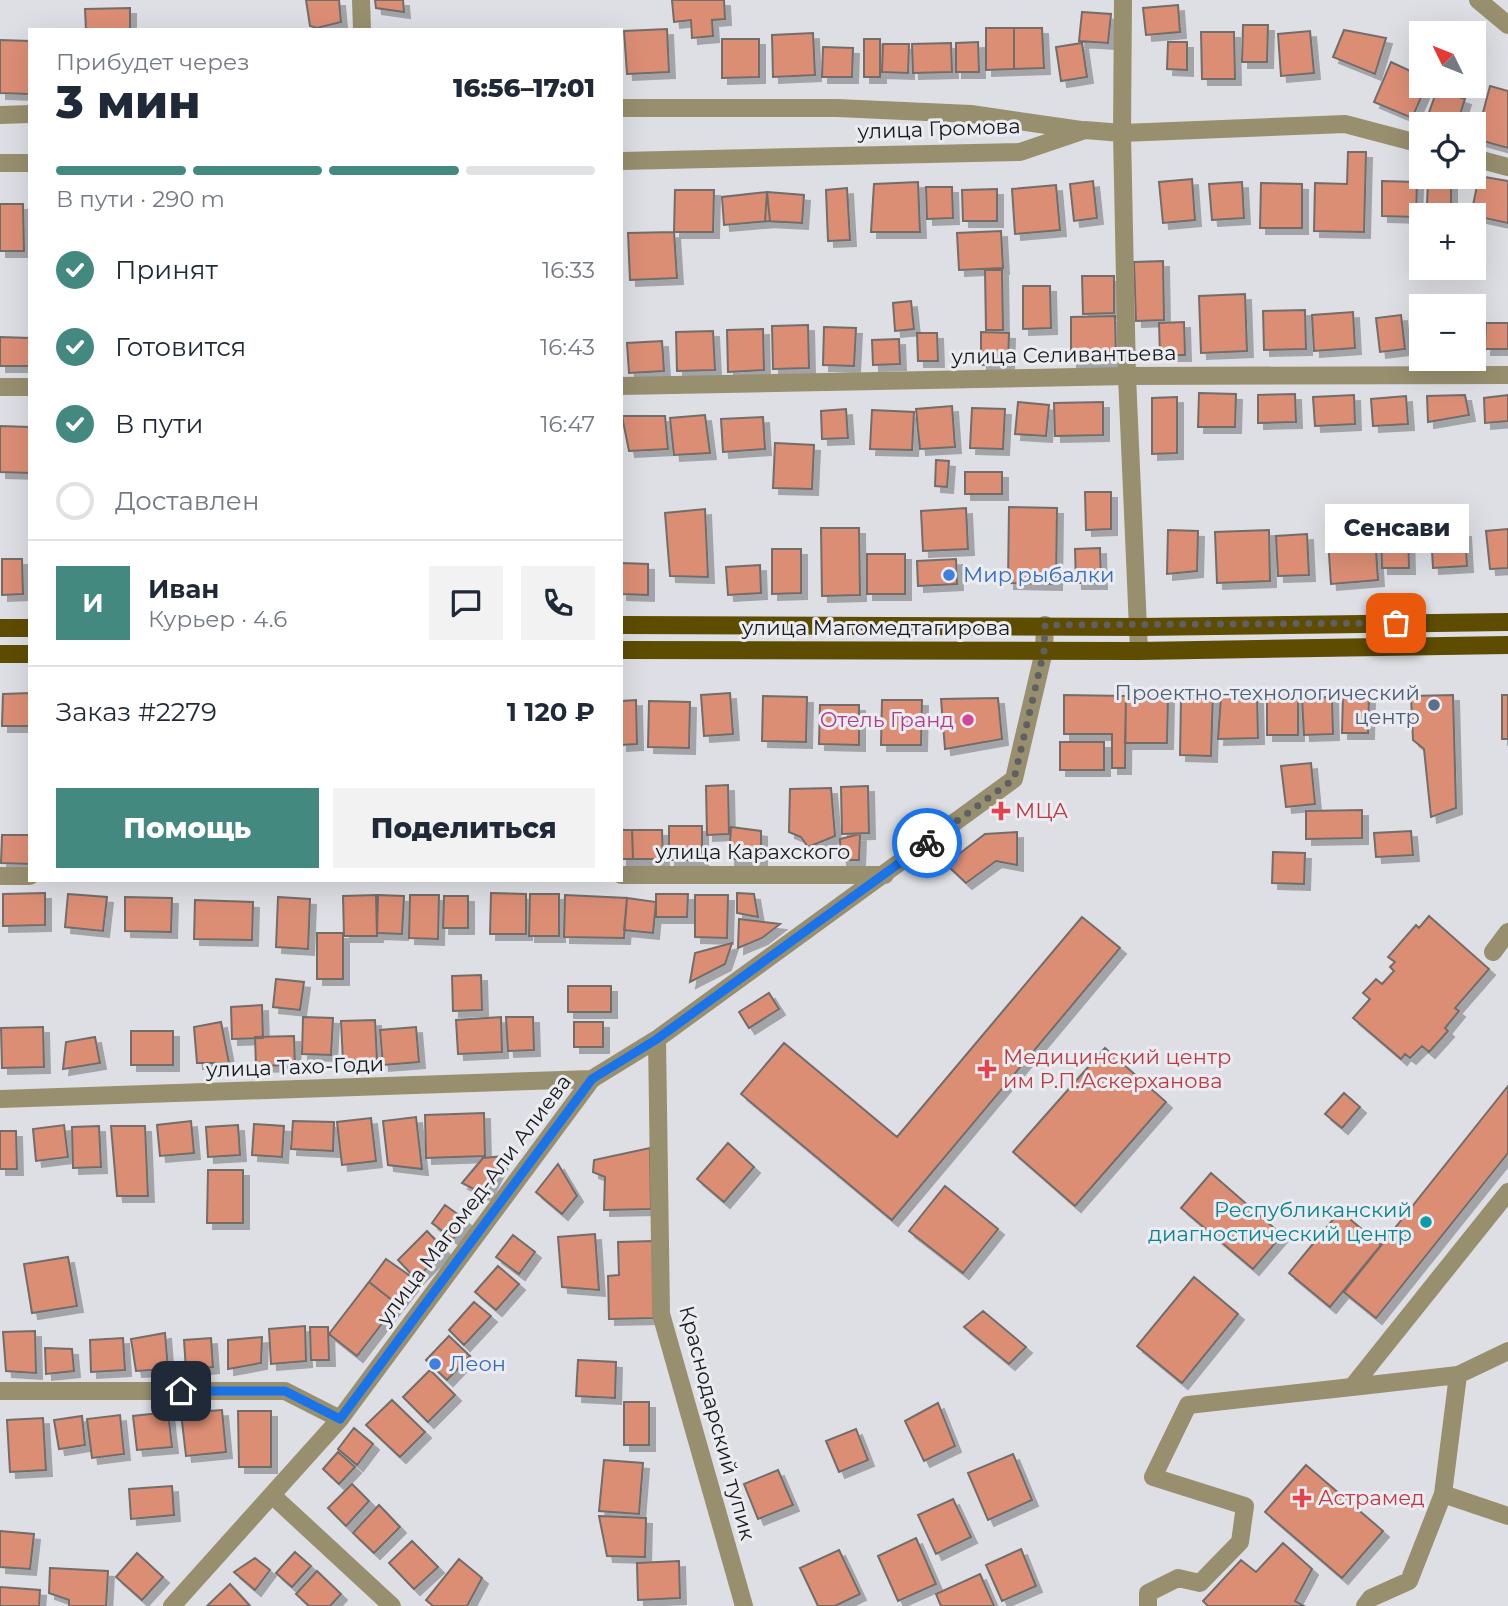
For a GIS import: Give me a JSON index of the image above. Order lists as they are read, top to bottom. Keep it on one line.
{"streets":{"main road":["улица Магомедтагирова"],"street":["улица Громова","улица Селивантьева","улица Карахского","улица Тахо-Годи","улица Магомед-Али Алиева","Краснодарский тупик"]},"crossings":[["улица Магомедтагирова","улица Магомед-Али Алиева"],["улица Карахского","улица Магомед-Али Алиева"],["улица Тахо-Годи","улица Магомед-Али Алиева"],["улица Магомед-Али Алиева","Краснодарский тупик"]],"places":{"other":["Мир рыбалки","Сенсави","Проектно-технологический центр","Отель Гранд","Республиканский диагностический центр","Леон"],"health":["МЦА","Медицинский центр им Р.П.Аскерханова","Астрамед"]},"north":"top left","page":{"map_buttons":["+","−"],"heading":["3 мин","Прибудет через","16:56–17:01"],"panel":["Иван","Курьер · 4.6","Заказ #2279","1 120 ₽"],"bar":"В пути · 290 m","list":[["Принят","16:33"],["Готовится","16:43"],["В пути","16:47"],"Доставлен"],"bubble":"Сенсави","round":"И","buttons":["Помощь","Поделиться"]}}
